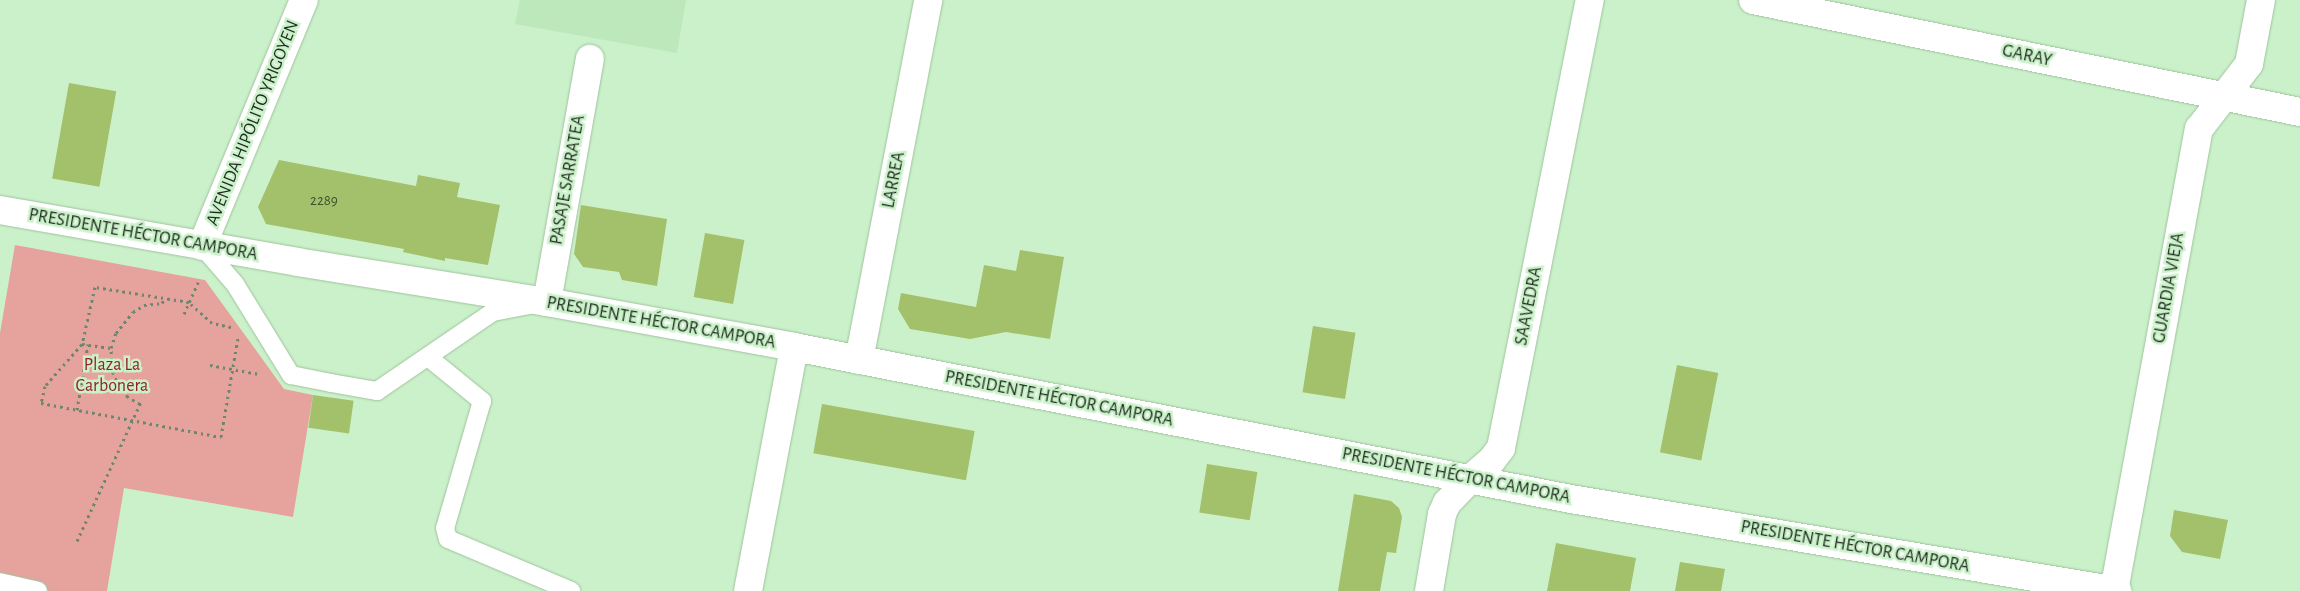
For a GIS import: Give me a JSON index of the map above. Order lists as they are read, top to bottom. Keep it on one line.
{"streets":{"street":["GARAY","AVENIDA HIPÓLITO YRIGOYEN","PASAJE SARRATEA","LARREA","PRESIDENTE HÉCTOR CAMPORA","GUARDIA VIEJA","SAAVEDRA"]},"crossings":[["GARAY","GUARDIA VIEJA"],["AVENIDA HIPÓLITO YRIGOYEN","PRESIDENTE HÉCTOR CAMPORA"],["PASAJE SARRATEA","PRESIDENTE HÉCTOR CAMPORA"],["LARREA","PRESIDENTE HÉCTOR CAMPORA"],["PRESIDENTE HÉCTOR CAMPORA","GUARDIA VIEJA"],["PRESIDENTE HÉCTOR CAMPORA","SAAVEDRA"]],"parks":["Plaza La Carbonera"],"house_numbers":["2289"]}
